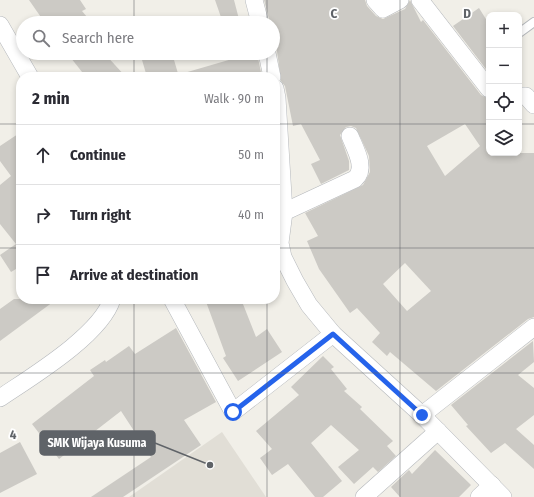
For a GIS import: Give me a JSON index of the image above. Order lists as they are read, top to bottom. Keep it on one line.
{"places":["SMK Wijaya Kusuma"],"page":{"map_buttons":["+","−"],"search":"Search here","heading":["2 min","Walk · 90 m"],"list":[["Continue","50 m"],["Turn right","40 m"],"Arrive at destination"]},"grid":{"columns":["C","D"],"rows":["4"]}}
